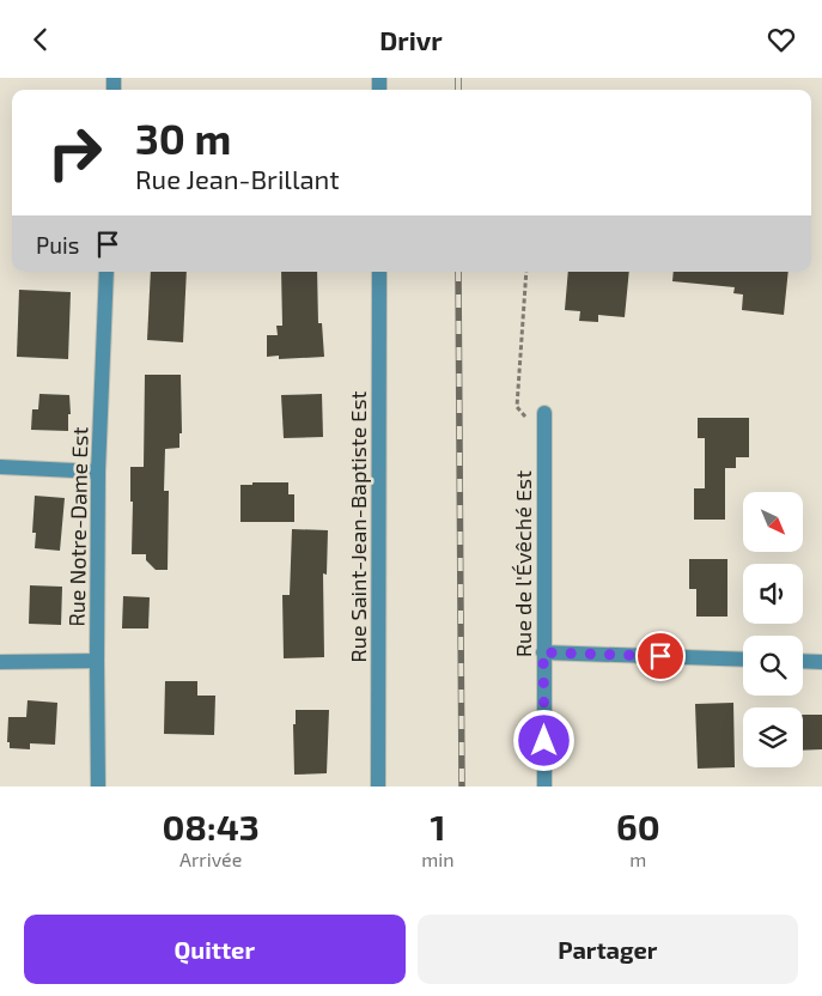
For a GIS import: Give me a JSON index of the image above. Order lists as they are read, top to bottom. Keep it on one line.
{"streets":{"street":["Rue Notre-Dame Est","Rue Saint-Jean-Baptiste Est","Rue de l'Évêché Est"]},"north":"bottom right","page":{"header":"Drivr","turn":["30 m","Rue Jean-Brillant"],"then":"Puis","eta":["08:43","Arrivée","1","min","60","m"],"buttons":["Quitter","Partager"]}}
